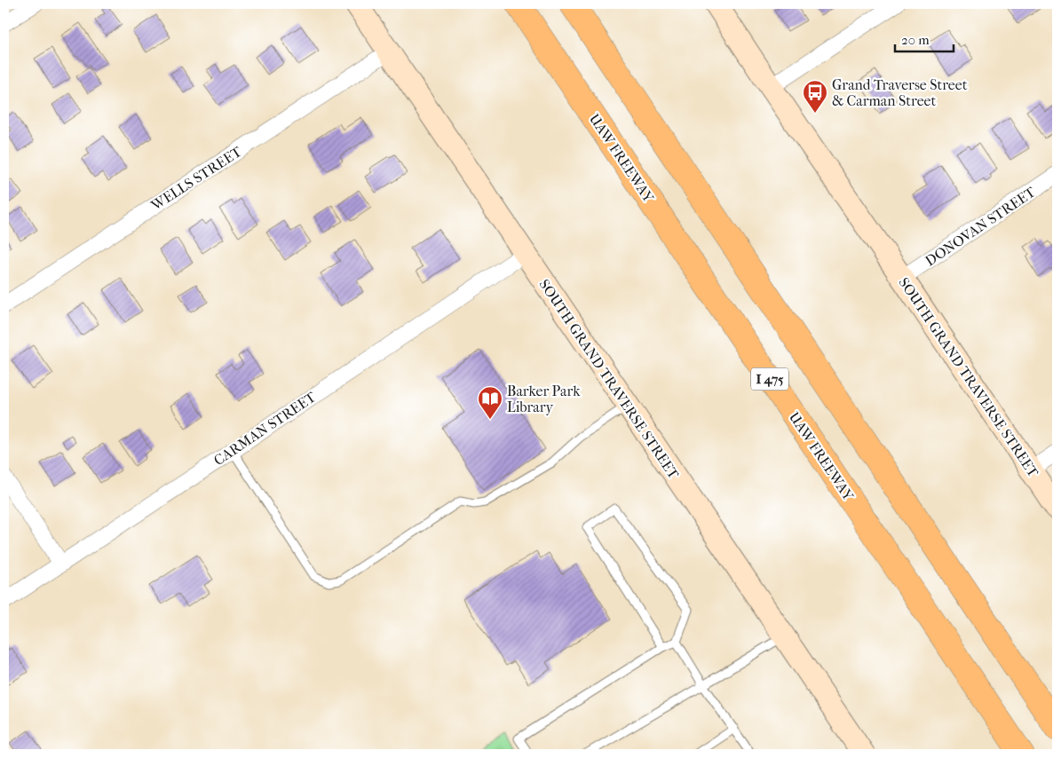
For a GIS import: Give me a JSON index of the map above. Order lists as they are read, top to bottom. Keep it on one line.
{"streets":{"highway":["UAW FREEWAY","I 475"],"main road":["SOUTH GRAND TRAVERSE STREET"],"street":["WELLS STREET","DONOVAN STREET","CARMAN STREET"]},"crossings":[["WELLS STREET","SOUTH GRAND TRAVERSE STREET"],["DONOVAN STREET","SOUTH GRAND TRAVERSE STREET"],["SOUTH GRAND TRAVERSE STREET","CARMAN STREET"]],"places":{"bus stop":["Grand Traverse Street & Carman Street"],"library":["Barker Park Library"]},"scale_bar":"20 m"}
